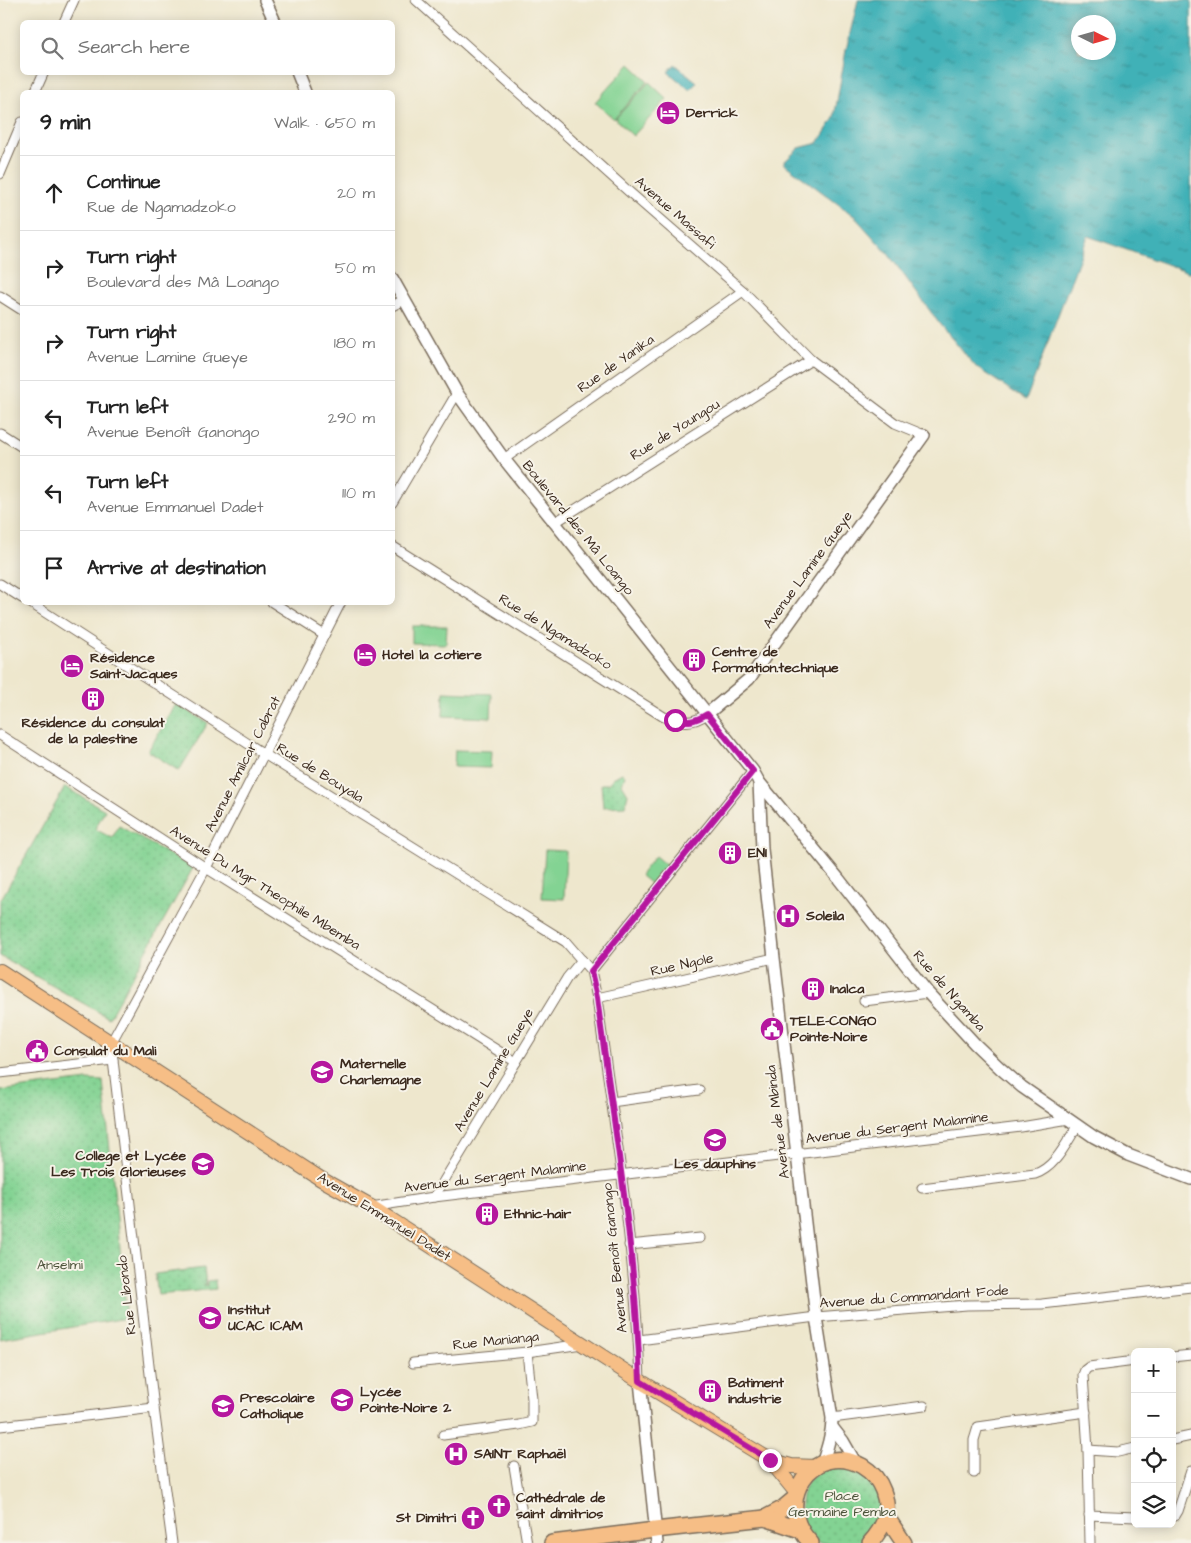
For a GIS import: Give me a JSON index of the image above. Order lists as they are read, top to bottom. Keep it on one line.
{"streets":{"main road":["Avenue Emmanuel Dadet"],"street":["Avenue Massafi","Rue de Yanika","Rue de Youngou","Boulevard des Mâ Loango","Avenue Lamine Gueye","Rue de Ngamadzoko","Avenue Amilcar Cabrat","Rue de Bouyala","Avenue Du Mgr Theophile Mbemba","Rue Ngole","Rue de N'gamba","Avenue de Mbinda","Avenue du Sergent Malamine","Avenue Benoît Ganongo","Rue Libondo","Avenue du Commandant Fode","Rue Manianga"]},"crossings":[["Avenue Massafi","Rue de Yanika"],["Avenue Massafi","Rue de Youngou"],["Avenue Massafi","Avenue Lamine Gueye"],["Rue de Yanika","Boulevard des Mâ Loango"],["Rue de Youngou","Boulevard des Mâ Loango"],["Boulevard des Mâ Loango","Avenue Lamine Gueye"],["Boulevard des Mâ Loango","Rue de Ngamadzoko"],["Boulevard des Mâ Loango","Rue de N'gamba"],["Boulevard des Mâ Loango","Avenue de Mbinda"],["Avenue Lamine Gueye","Rue de Ngamadzoko"],["Avenue Lamine Gueye","Rue de Bouyala"],["Avenue Lamine Gueye","Avenue Du Mgr Theophile Mbemba"],["Avenue Lamine Gueye","Avenue du Sergent Malamine"],["Avenue Amilcar Cabrat","Rue de Bouyala"],["Avenue Amilcar Cabrat","Avenue Du Mgr Theophile Mbemba"],["Avenue Amilcar Cabrat","Avenue Emmanuel Dadet"],["Avenue Amilcar Cabrat","Rue Libondo"],["Rue de Bouyala","Avenue Benoît Ganongo"],["Rue Ngole","Avenue de Mbinda"],["Rue Ngole","Avenue Benoît Ganongo"],["Rue de N'gamba","Avenue de Mbinda"],["Rue de N'gamba","Avenue du Sergent Malamine"],["Avenue de Mbinda","Avenue du Sergent Malamine"],["Avenue de Mbinda","Avenue Emmanuel Dadet"],["Avenue de Mbinda","Avenue du Commandant Fode"],["Avenue du Sergent Malamine","Avenue Emmanuel Dadet"],["Avenue du Sergent Malamine","Avenue Benoît Ganongo"],["Avenue Emmanuel Dadet","Avenue Benoît Ganongo"],["Avenue Emmanuel Dadet","Rue Libondo"],["Avenue Emmanuel Dadet","Rue Manianga"],["Avenue Benoît Ganongo","Avenue du Commandant Fode"]],"parks":["Anselmi","Place Germaine Pemba"],"places":{"hotel":["Derrick","Hotel la cotiere","Résidence Saint-Jacques"],"building":["Centre de formation.technique","Résidence du consulat de la palestine","ENI","Inalca","Ethnic-hair","Batiment industrie"],"hospital":["Soleila","SAINT Raphaël"],"public building":["TELE-CONGO Pointe-Noire","Consulat du Mali"],"school or university":["Maternelle Charlemagne","Les dauphins","College et Lycée Les Trois Glorieuses","Institut UCAC ICAM","Lycée Pointe-Noire 2","Prescolaire Catholique"],"church":["Cathédrale de saint dimitrios","St Dimitri"]},"north":"right","page":{"search":"Search here","heading":["9 min","Walk · 650 m"],"list":[["Continue","Rue de Ngamadzoko","20 m"],["Turn right","Boulevard des Mâ Loango","50 m"],["Turn right","Avenue Lamine Gueye","180 m"],["Turn left","Avenue Benoît Ganongo","290 m"],["Turn left","Avenue Emmanuel Dadet","110 m"],"Arrive at destination"],"map_buttons":["+","−"]}}
